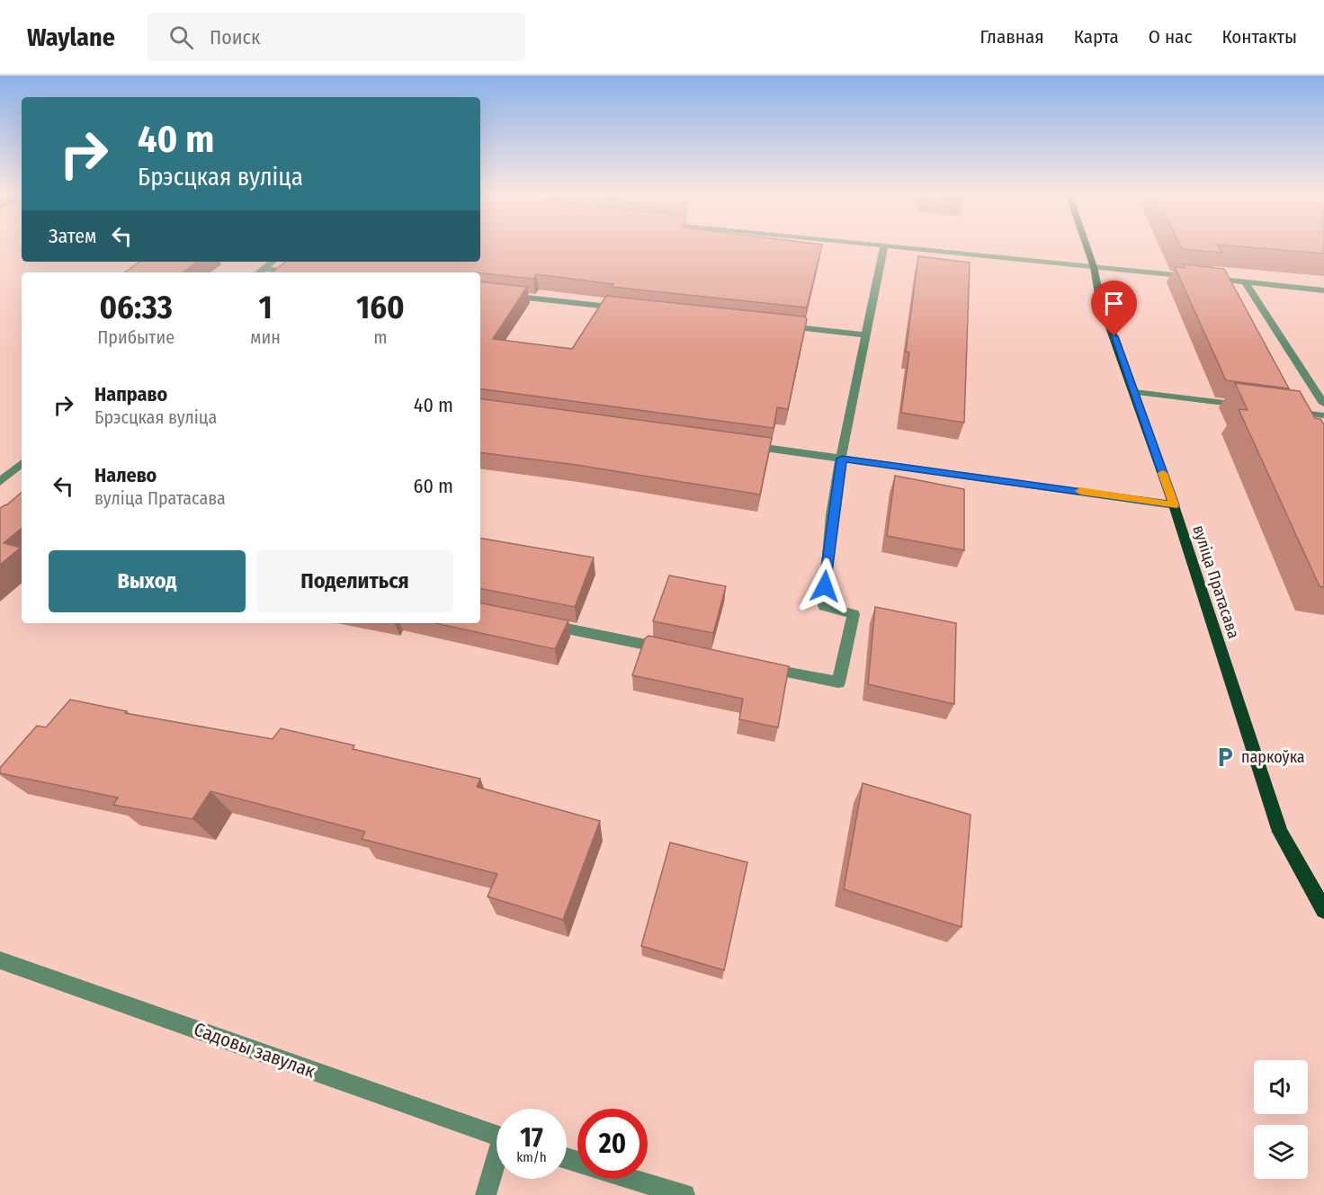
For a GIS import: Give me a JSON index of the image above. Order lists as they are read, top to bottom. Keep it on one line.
{"streets":{"main road":["вуліца Пратасава"],"street":["Садовы завулак"]},"places":{"parking":["паркоўка"]},"page":{"header":"Waylane","search":"Поиск","nav":["Главная","Карта","О нас","Контакты"],"turn":["40 m","Брэсцкая вуліца"],"then":"Затем","eta":["06:33","Прибытие","1","мин","160","m"],"list":[{"name":"Направо","note":"Брэсцкая вуліца","value":"40 m"},{"name":"Налево","note":"вуліца Пратасава","value":"60 m"}],"buttons":["Выход","Поделиться"],"speed":"17 km/h","limit":"20"}}
